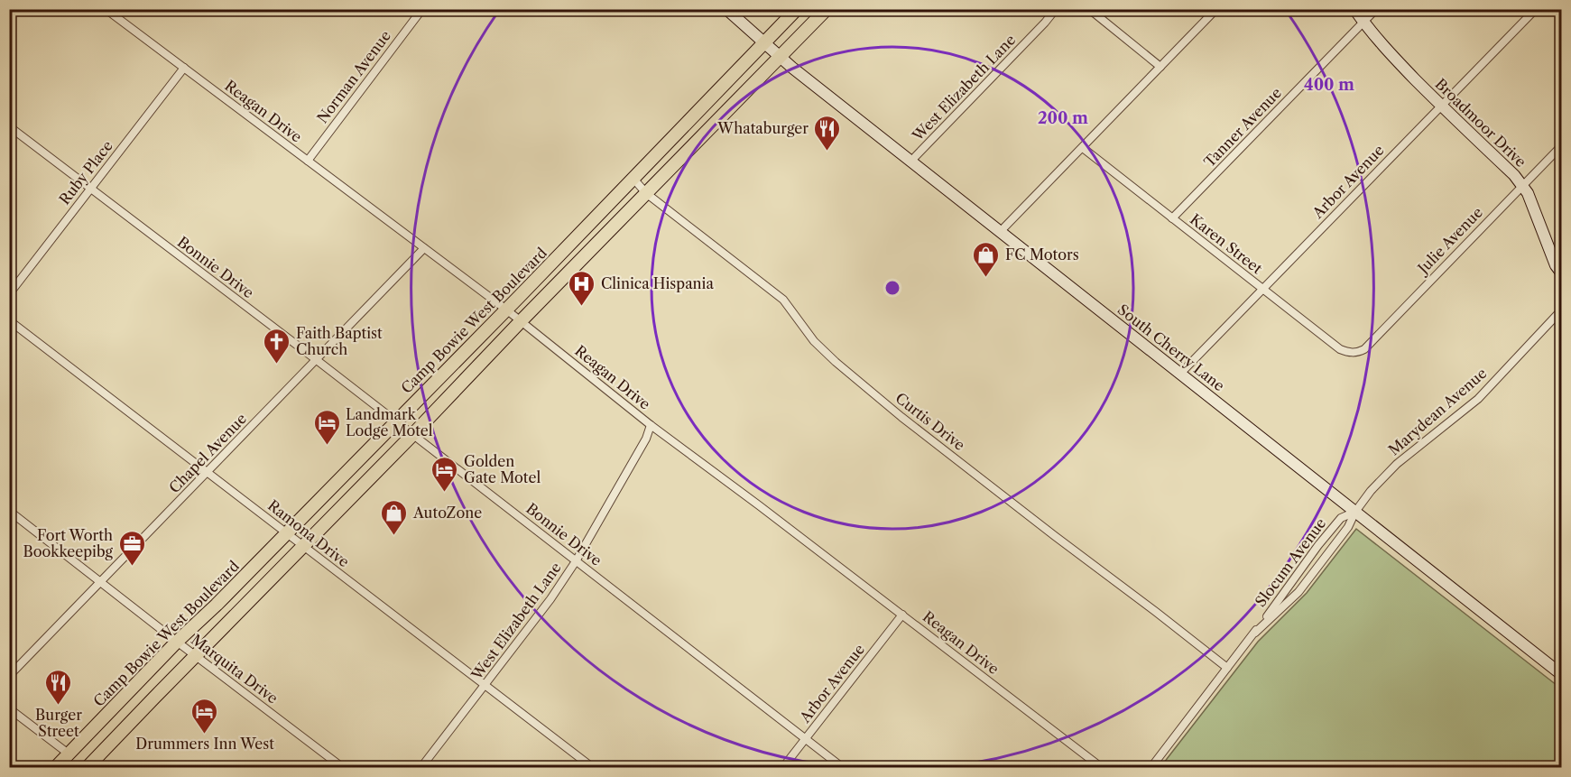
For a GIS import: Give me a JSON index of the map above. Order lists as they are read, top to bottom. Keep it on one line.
{"streets":{"main road":["Camp Bowie West Boulevard"],"street":["Norman Avenue","West Elizabeth Lane","Reagan Drive","Broadmoor Drive","Tanner Avenue","Ruby Place","Arbor Avenue","Julie Avenue","Karen Street","Bonnie Drive","South Cherry Lane","Marydean Avenue","Curtis Drive","Chapel Avenue","Ramona Drive","Slocum Avenue","Marquita Drive"]},"crossings":[["Norman Avenue","Reagan Drive"],["West Elizabeth Lane","Reagan Drive"],["West Elizabeth Lane","Bonnie Drive"],["West Elizabeth Lane","South Cherry Lane"],["West Elizabeth Lane","Ramona Drive"],["Reagan Drive","Ruby Place"],["Reagan Drive","Arbor Avenue"],["Reagan Drive","Camp Bowie West Boulevard"],["Reagan Drive","Chapel Avenue"],["Broadmoor Drive","Tanner Avenue"],["Broadmoor Drive","Arbor Avenue"],["Broadmoor Drive","Julie Avenue"],["Tanner Avenue","Karen Street"],["Ruby Place","Bonnie Drive"],["Arbor Avenue","Karen Street"],["Arbor Avenue","Bonnie Drive"],["Arbor Avenue","South Cherry Lane"],["Julie Avenue","Karen Street"],["Bonnie Drive","Camp Bowie West Boulevard"],["Bonnie Drive","Chapel Avenue"],["Camp Bowie West Boulevard","South Cherry Lane"],["Camp Bowie West Boulevard","Curtis Drive"],["Camp Bowie West Boulevard","Ramona Drive"],["Camp Bowie West Boulevard","Marquita Drive"],["South Cherry Lane","Marydean Avenue"],["South Cherry Lane","Slocum Avenue"],["Marydean Avenue","Slocum Avenue"],["Curtis Drive","Slocum Avenue"],["Chapel Avenue","Ramona Drive"],["Chapel Avenue","Marquita Drive"]],"places":{"restaurant":["Whataburger","Burger Street"],"shop":["FC Motors","AutoZone"],"hospital":["Clinica Hispania"],"church":["Faith Baptist Church"],"hotel":["Landmark Lodge Motel","Golden Gate Motel","Drummers Inn West"],"office":["Fort Worth Bookkeepibg"]},"rings":["400 m","200 m"]}
